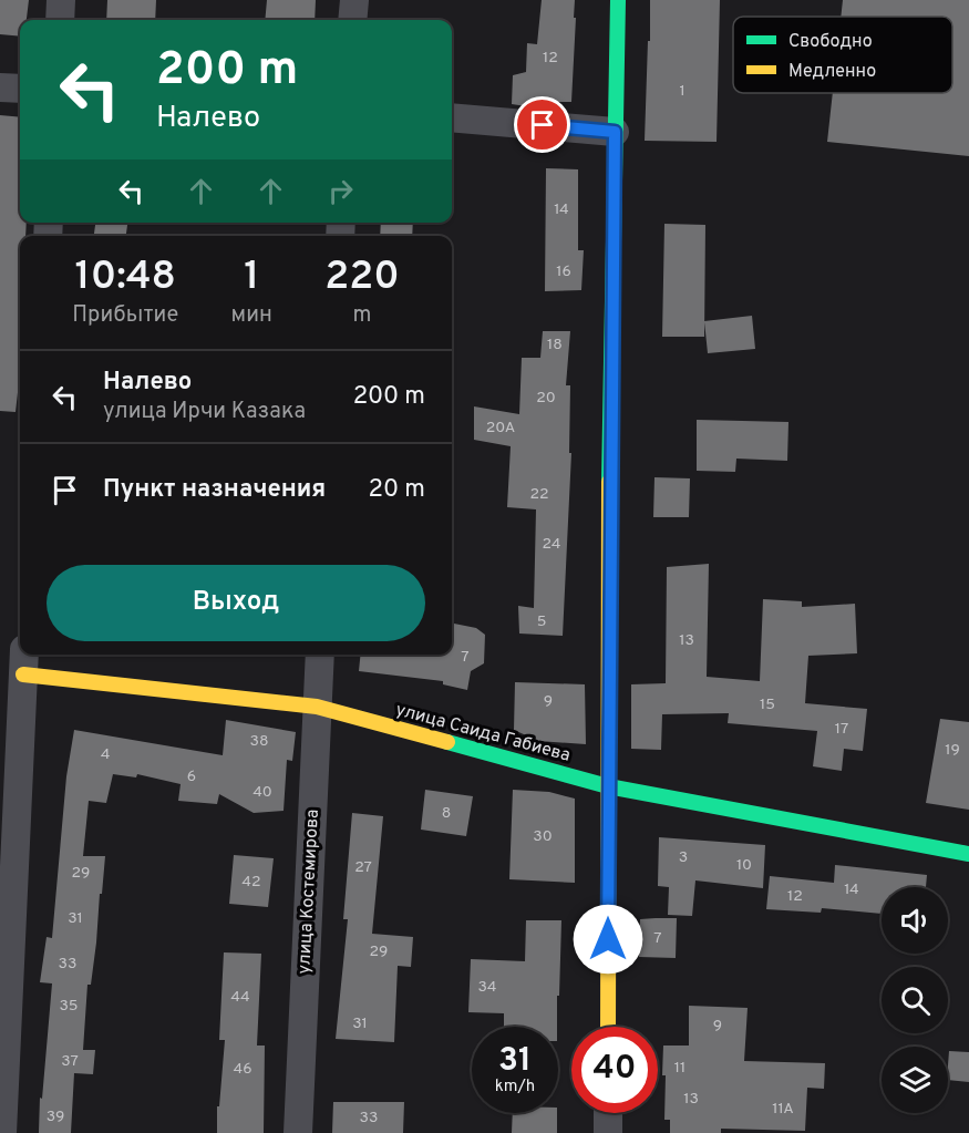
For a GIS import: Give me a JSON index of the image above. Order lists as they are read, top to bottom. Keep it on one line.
{"streets":{"street":["улица Саида Габиева","улица Костемирова"]},"crossings":[["улица Саида Габиева","улица Костемирова"]],"house_numbers":["12","1","14","16","18","20","20А","22","24","5","13","7","9","15","17","38","19","4","6","40","8","30","3","10","27","29","42","14","12","31","7","29","33","34","44","35","31","9","37","11","46","13","11А","39","33"],"legend":["Свободно","Медленно"],"page":{"turn":["200 m","Налево"],"eta":["10:48","Прибытие","1","мин","220","m"],"list":[{"name":"Налево","note":"улица Ирчи Казака","value":"200 m"},{"name":"Пункт назначения","value":"20 m"}],"buttons":"Выход","speed":"31 km/h","limit":"40"}}
